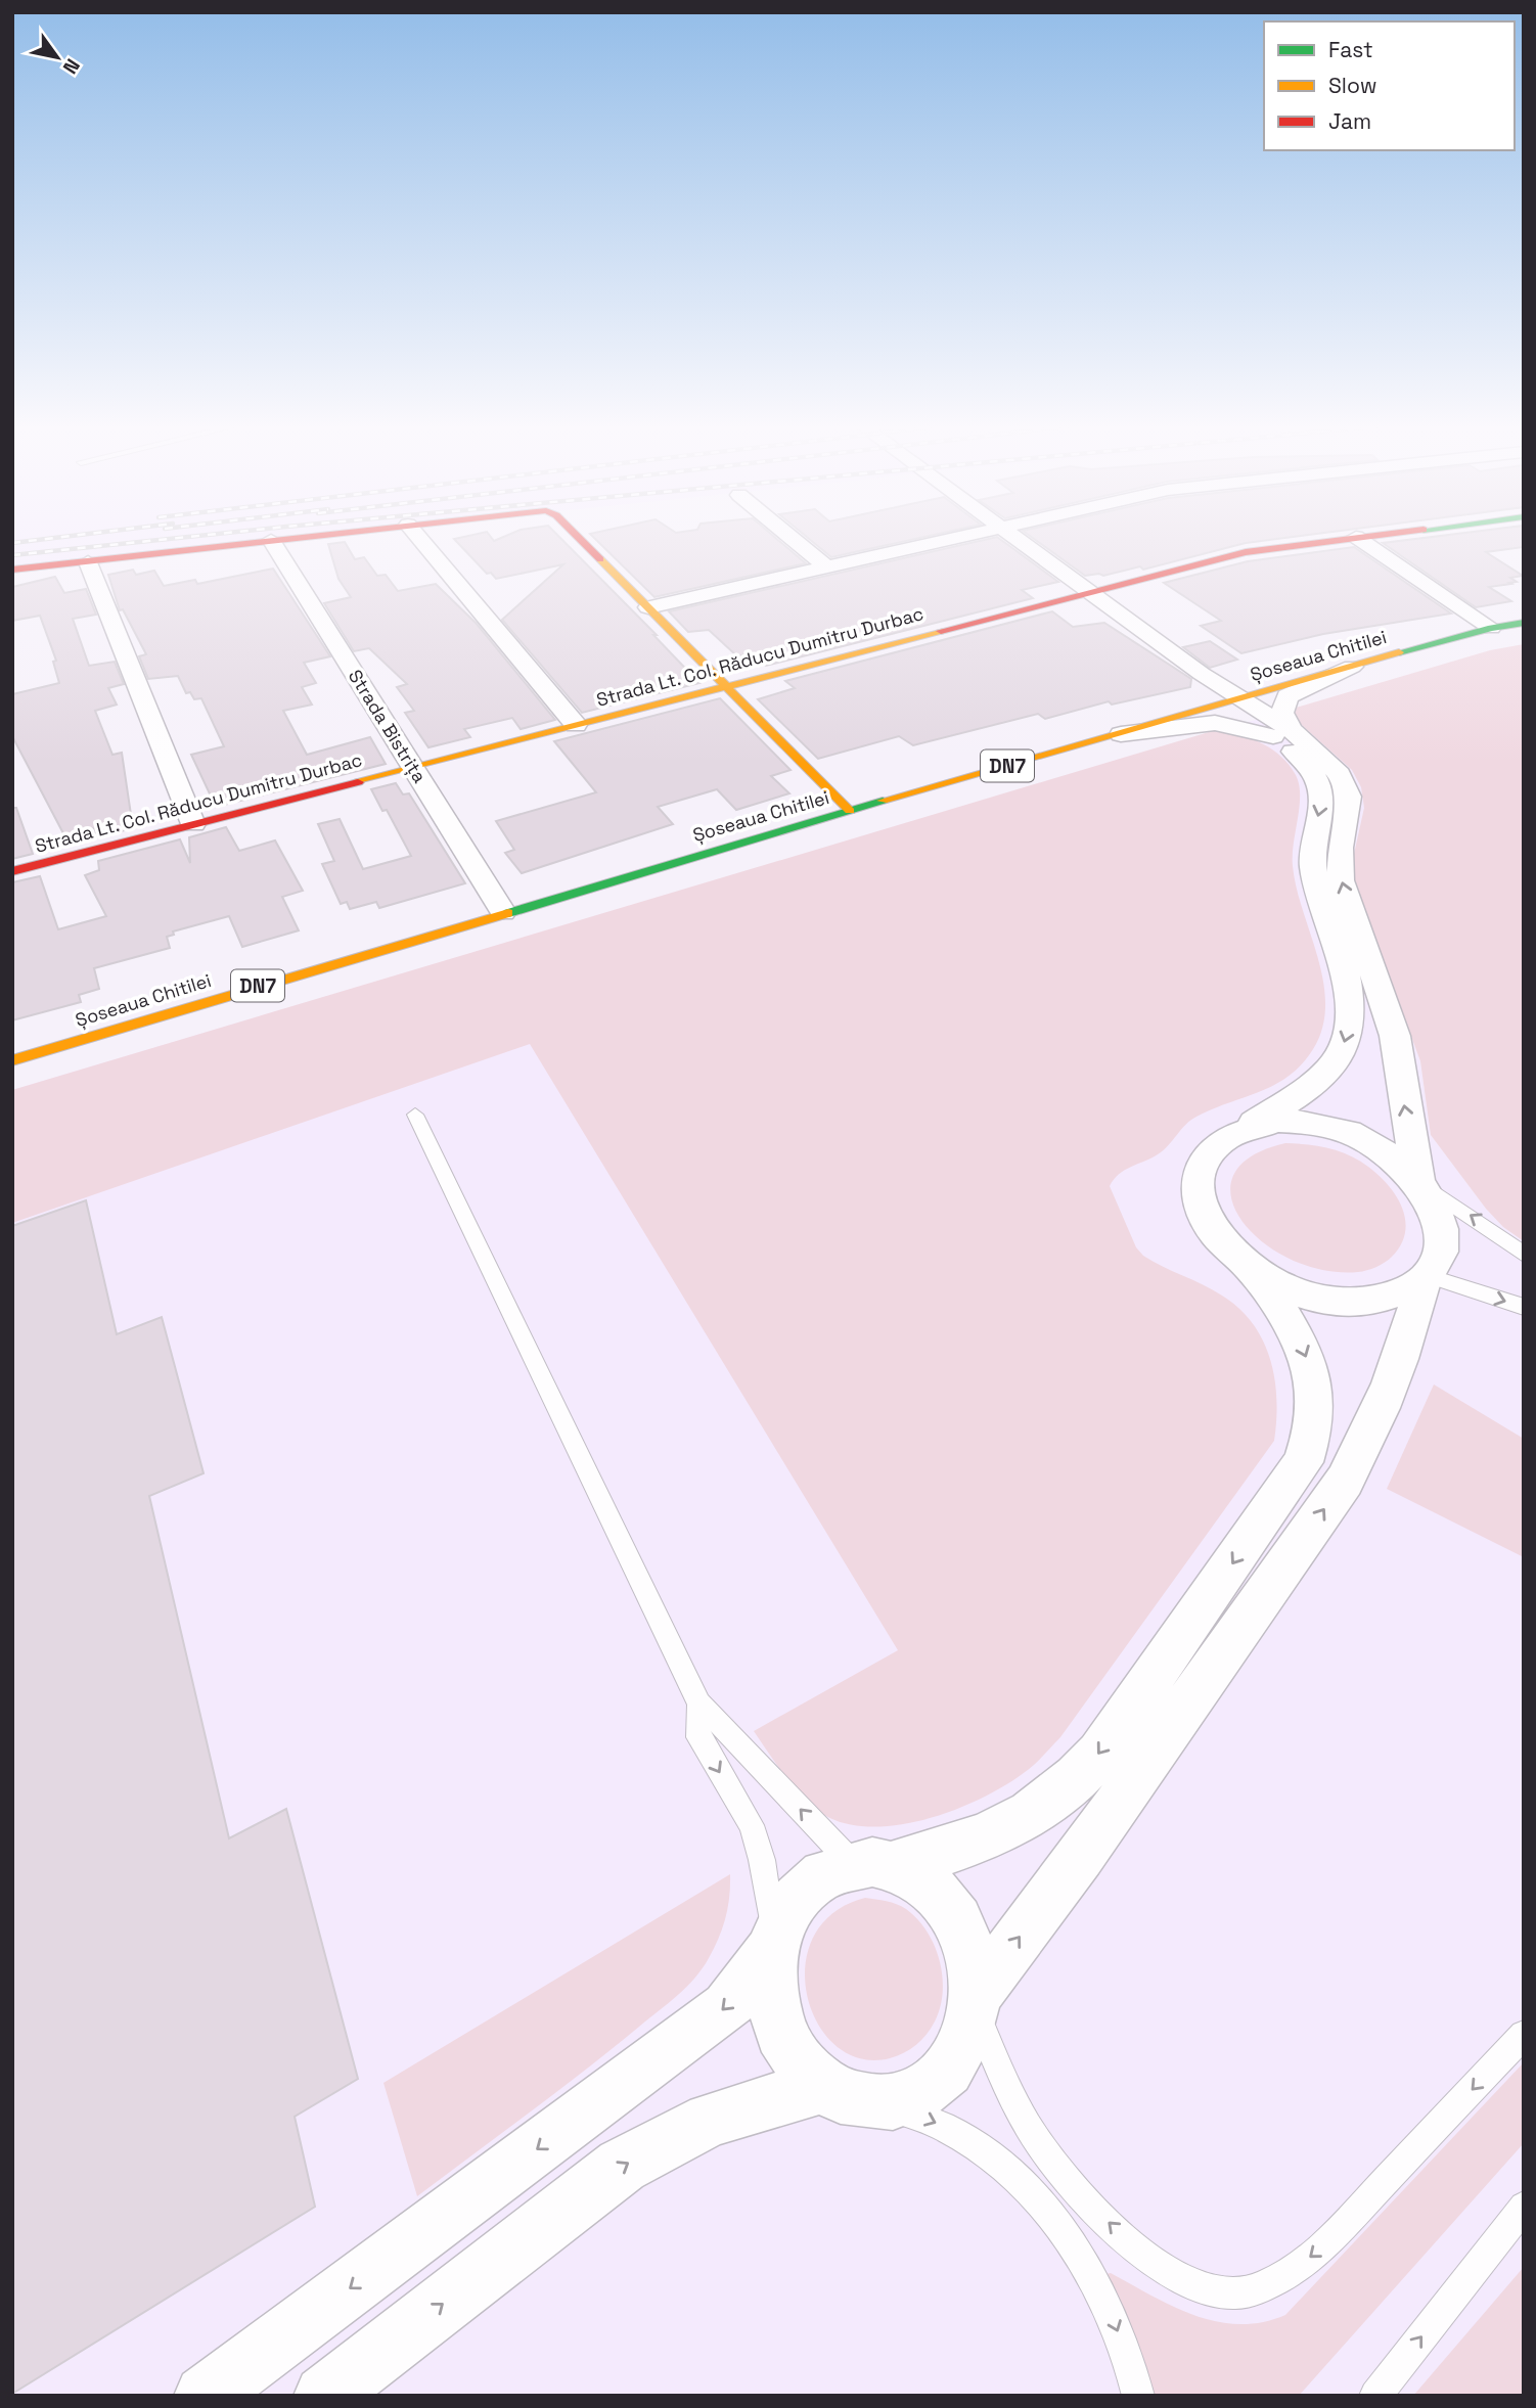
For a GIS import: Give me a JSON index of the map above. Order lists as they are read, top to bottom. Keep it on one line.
{"streets":{"street":["Șoseaua Chitilei","Strada Lt. Col. Răducu Dumitru Durbac","Strada Bistrița","DN7"]},"crossings":[["Șoseaua Chitilei","Strada Bistrița"],["Strada Lt. Col. Răducu Dumitru Durbac","Strada Bistrița"]],"legend":["Fast","Slow","Jam"],"north":"bottom right"}
